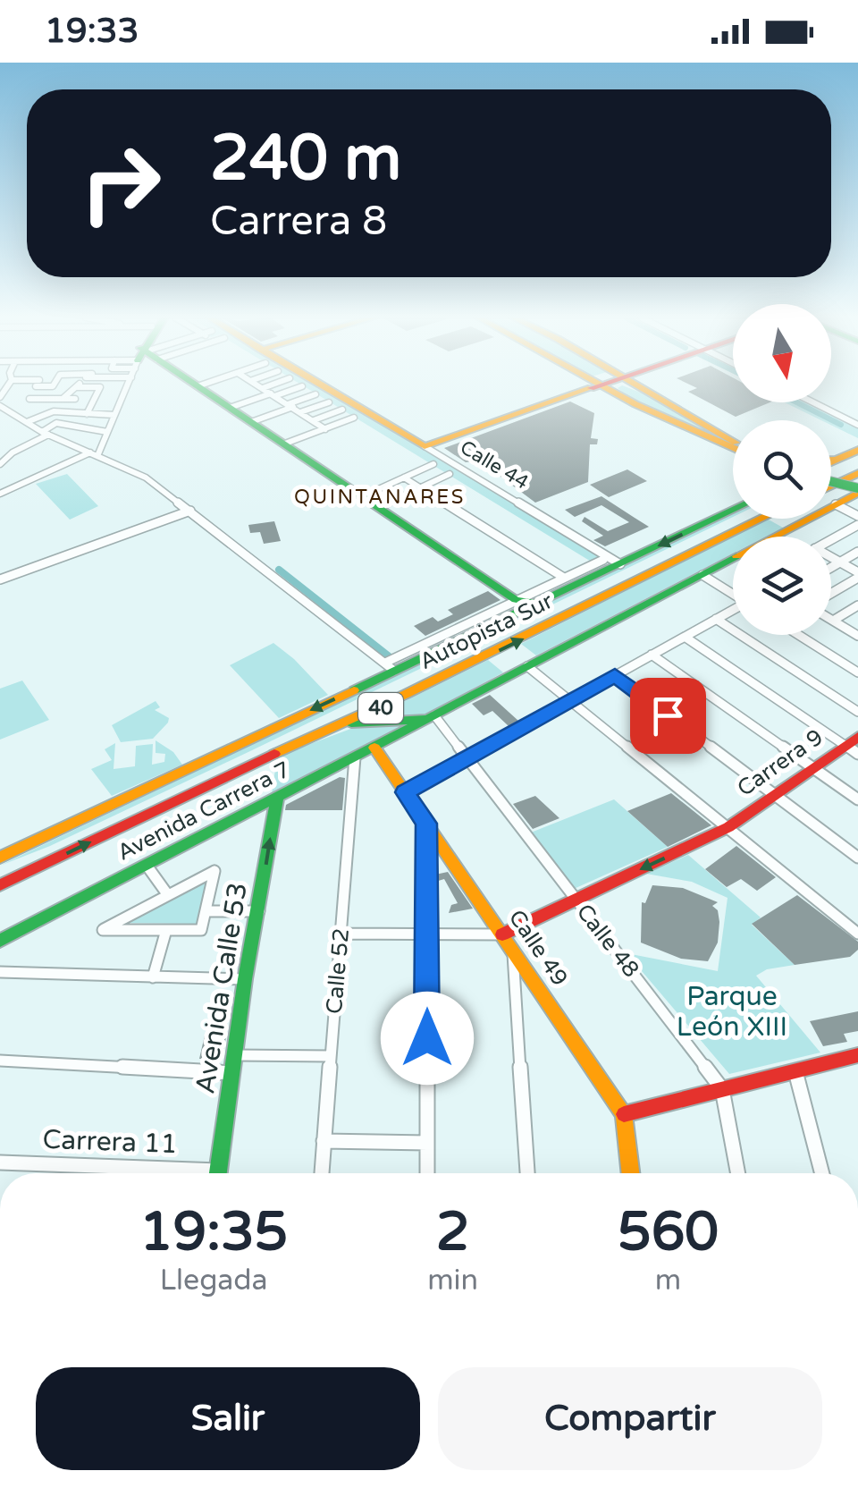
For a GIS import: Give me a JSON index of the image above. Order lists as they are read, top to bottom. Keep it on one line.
{"streets":{"main road":["Calle 44","Autopista Sur","40","Carrera 9","Avenida Carrera 7","Calle 49","Avenida Calle 53"],"street":["Calle 48","Calle 52","Carrera 11"]},"crossings":[["Calle 44","Autopista Sur"],["Autopista Sur","Avenida Carrera 7"],["Carrera 9","Calle 48"],["Carrera 9","Calle 49"],["Avenida Carrera 7","Calle 48"],["Avenida Carrera 7","Calle 49"],["Avenida Carrera 7","Calle 52"],["Avenida Carrera 7","Avenida Calle 53"]],"one_way":["Carrera 9"],"districts":["QUINTANARES"],"parks":["Parque León XIII"],"north":"bottom","page":{"status":"19:33","turn":["240 m","Carrera 8"],"eta":["19:35","Llegada","2","min","560","m"],"buttons":["Salir","Compartir"]}}
